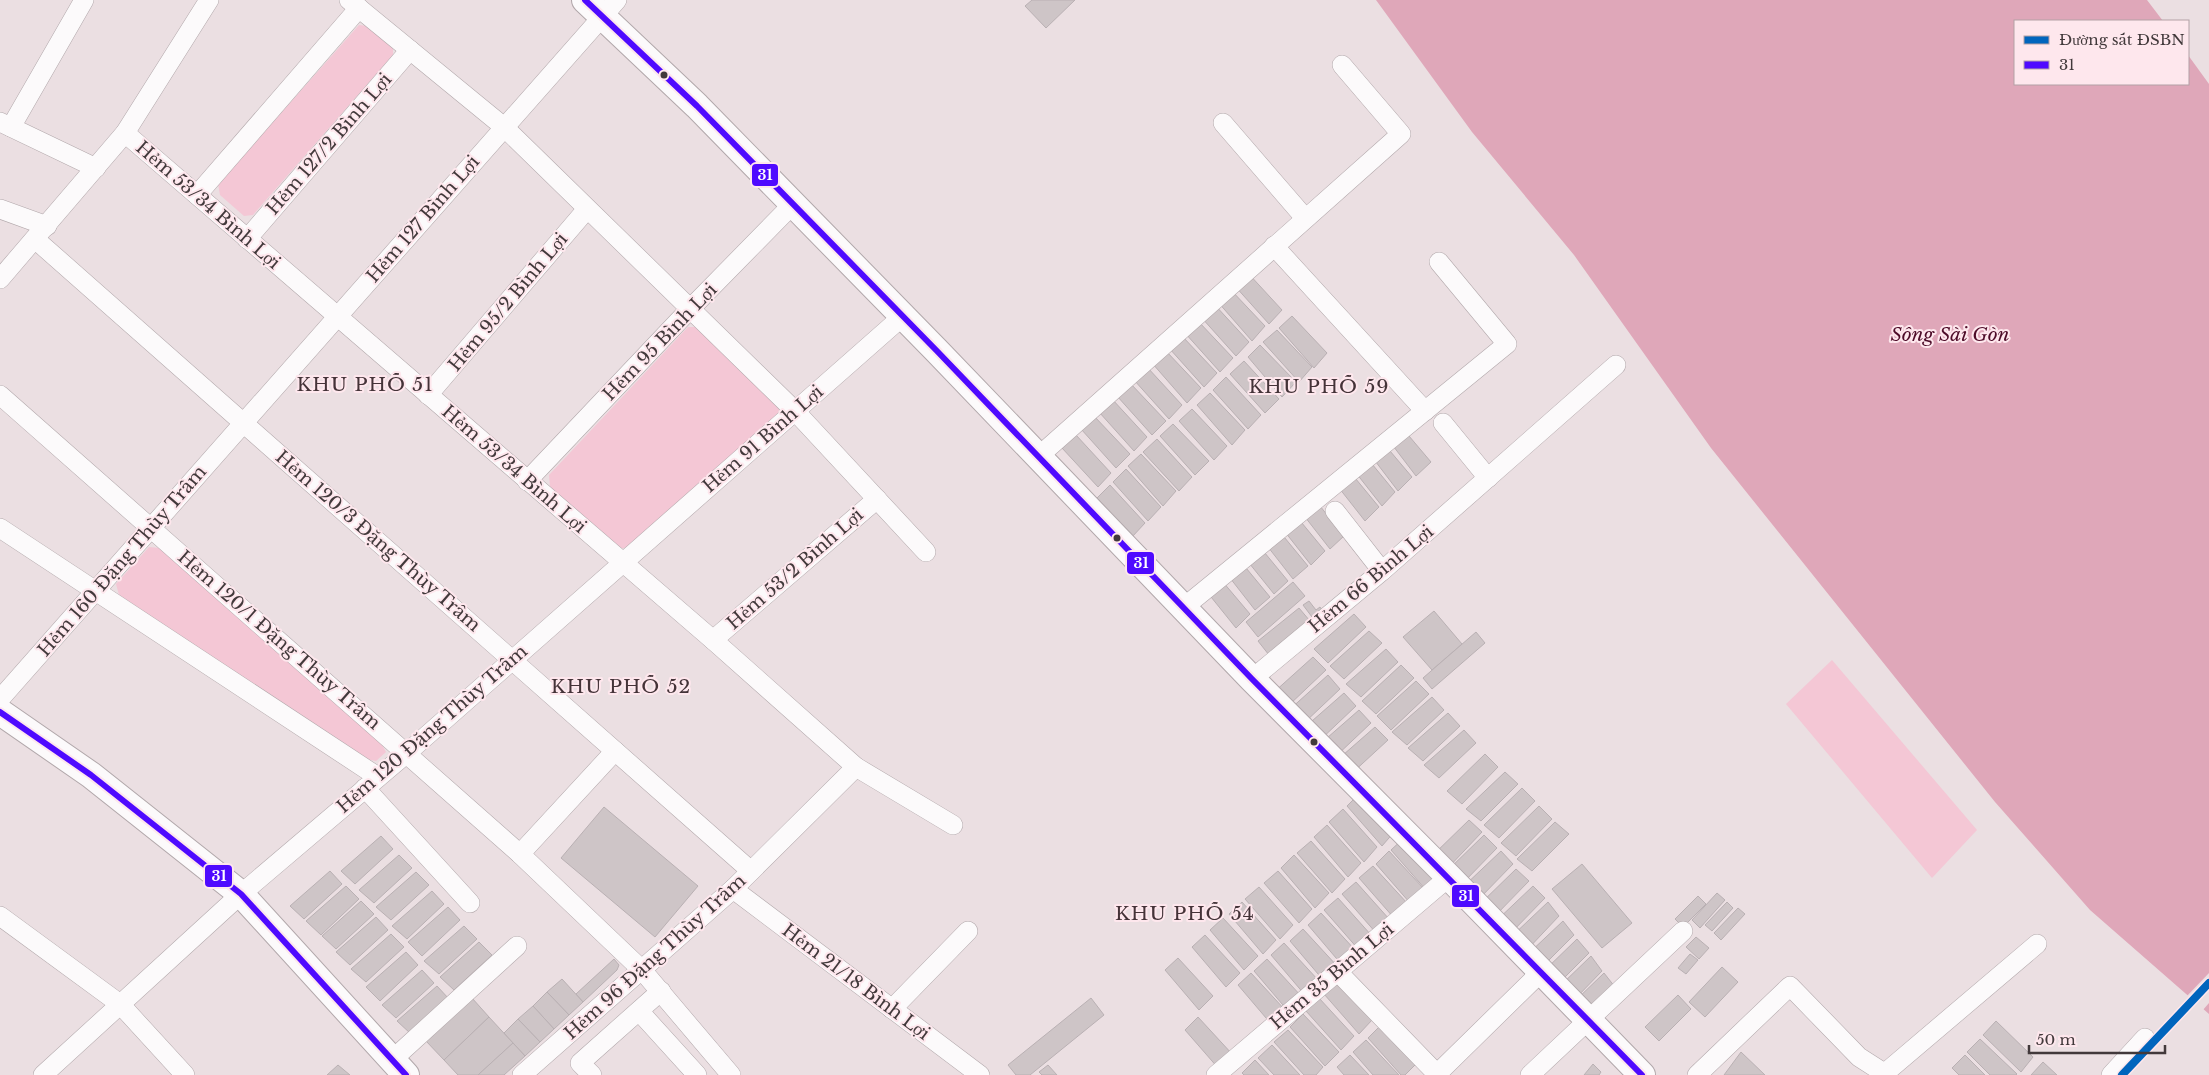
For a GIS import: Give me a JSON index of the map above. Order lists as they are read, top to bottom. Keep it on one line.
{"streets":{"street":["Hẻm 127/2 Bình Lợi","Hẻm 53/34 Bình Lợi","Hẻm 127 Bình Lợi","Hẻm 95/2 Bình Lợi","Hẻm 95 Bình Lợi","Hẻm 91 Bình Lợi","Hẻm 120/3 Đặng Thùy Trâm","Hẻm 160 Đặng Thùy Trâm","Hẻm 53/2 Bình Lợi","Hẻm 66 Bình Lợi","Hẻm 120/1 Đặng Thùy Trâm","Hẻm 120 Đặng Thùy Trâm","Hẻm 96 Đặng Thùy Trâm","Hẻm 35 Bình Lợi","Hẻm 21/18 Bình Lợi"]},"crossings":[["Hẻm 127/2 Bình Lợi","Hẻm 53/34 Bình Lợi"],["Hẻm 53/34 Bình Lợi","Hẻm 127 Bình Lợi"],["Hẻm 53/34 Bình Lợi","Hẻm 95/2 Bình Lợi"],["Hẻm 53/34 Bình Lợi","Hẻm 95 Bình Lợi"],["Hẻm 53/34 Bình Lợi","Hẻm 91 Bình Lợi"],["Hẻm 53/34 Bình Lợi","Hẻm 53/2 Bình Lợi"],["Hẻm 53/34 Bình Lợi","Hẻm 120 Đặng Thùy Trâm"],["Hẻm 127 Bình Lợi","Hẻm 120/3 Đặng Thùy Trâm"],["Hẻm 127 Bình Lợi","Hẻm 160 Đặng Thùy Trâm"],["Hẻm 95 Bình Lợi","Hẻm 53/2 Bình Lợi"],["Hẻm 91 Bình Lợi","Hẻm 53/2 Bình Lợi"],["Hẻm 91 Bình Lợi","Hẻm 120 Đặng Thùy Trâm"],["Hẻm 120/3 Đặng Thùy Trâm","Hẻm 160 Đặng Thùy Trâm"],["Hẻm 120/3 Đặng Thùy Trâm","Hẻm 120 Đặng Thùy Trâm"],["Hẻm 120/3 Đặng Thùy Trâm","Hẻm 96 Đặng Thùy Trâm"],["Hẻm 160 Đặng Thùy Trâm","Hẻm 120/1 Đặng Thùy Trâm"],["Hẻm 120/1 Đặng Thùy Trâm","Hẻm 120 Đặng Thùy Trâm"],["Hẻm 120/1 Đặng Thùy Trâm","Hẻm 96 Đặng Thùy Trâm"],["Hẻm 120 Đặng Thùy Trâm","Hẻm 96 Đặng Thùy Trâm"],["Hẻm 96 Đặng Thùy Trâm","Hẻm 21/18 Bình Lợi"]],"districts":["KHU PHỐ 51","KHU PHỐ 59","KHU PHỐ 52","KHU PHỐ 54"],"water":["Sông Sài Gòn"],"lines":["transit line 31","rail line ĐSBN"],"legend":["Đường sắt ĐSBN","31"],"scale_bar":"50 m"}
